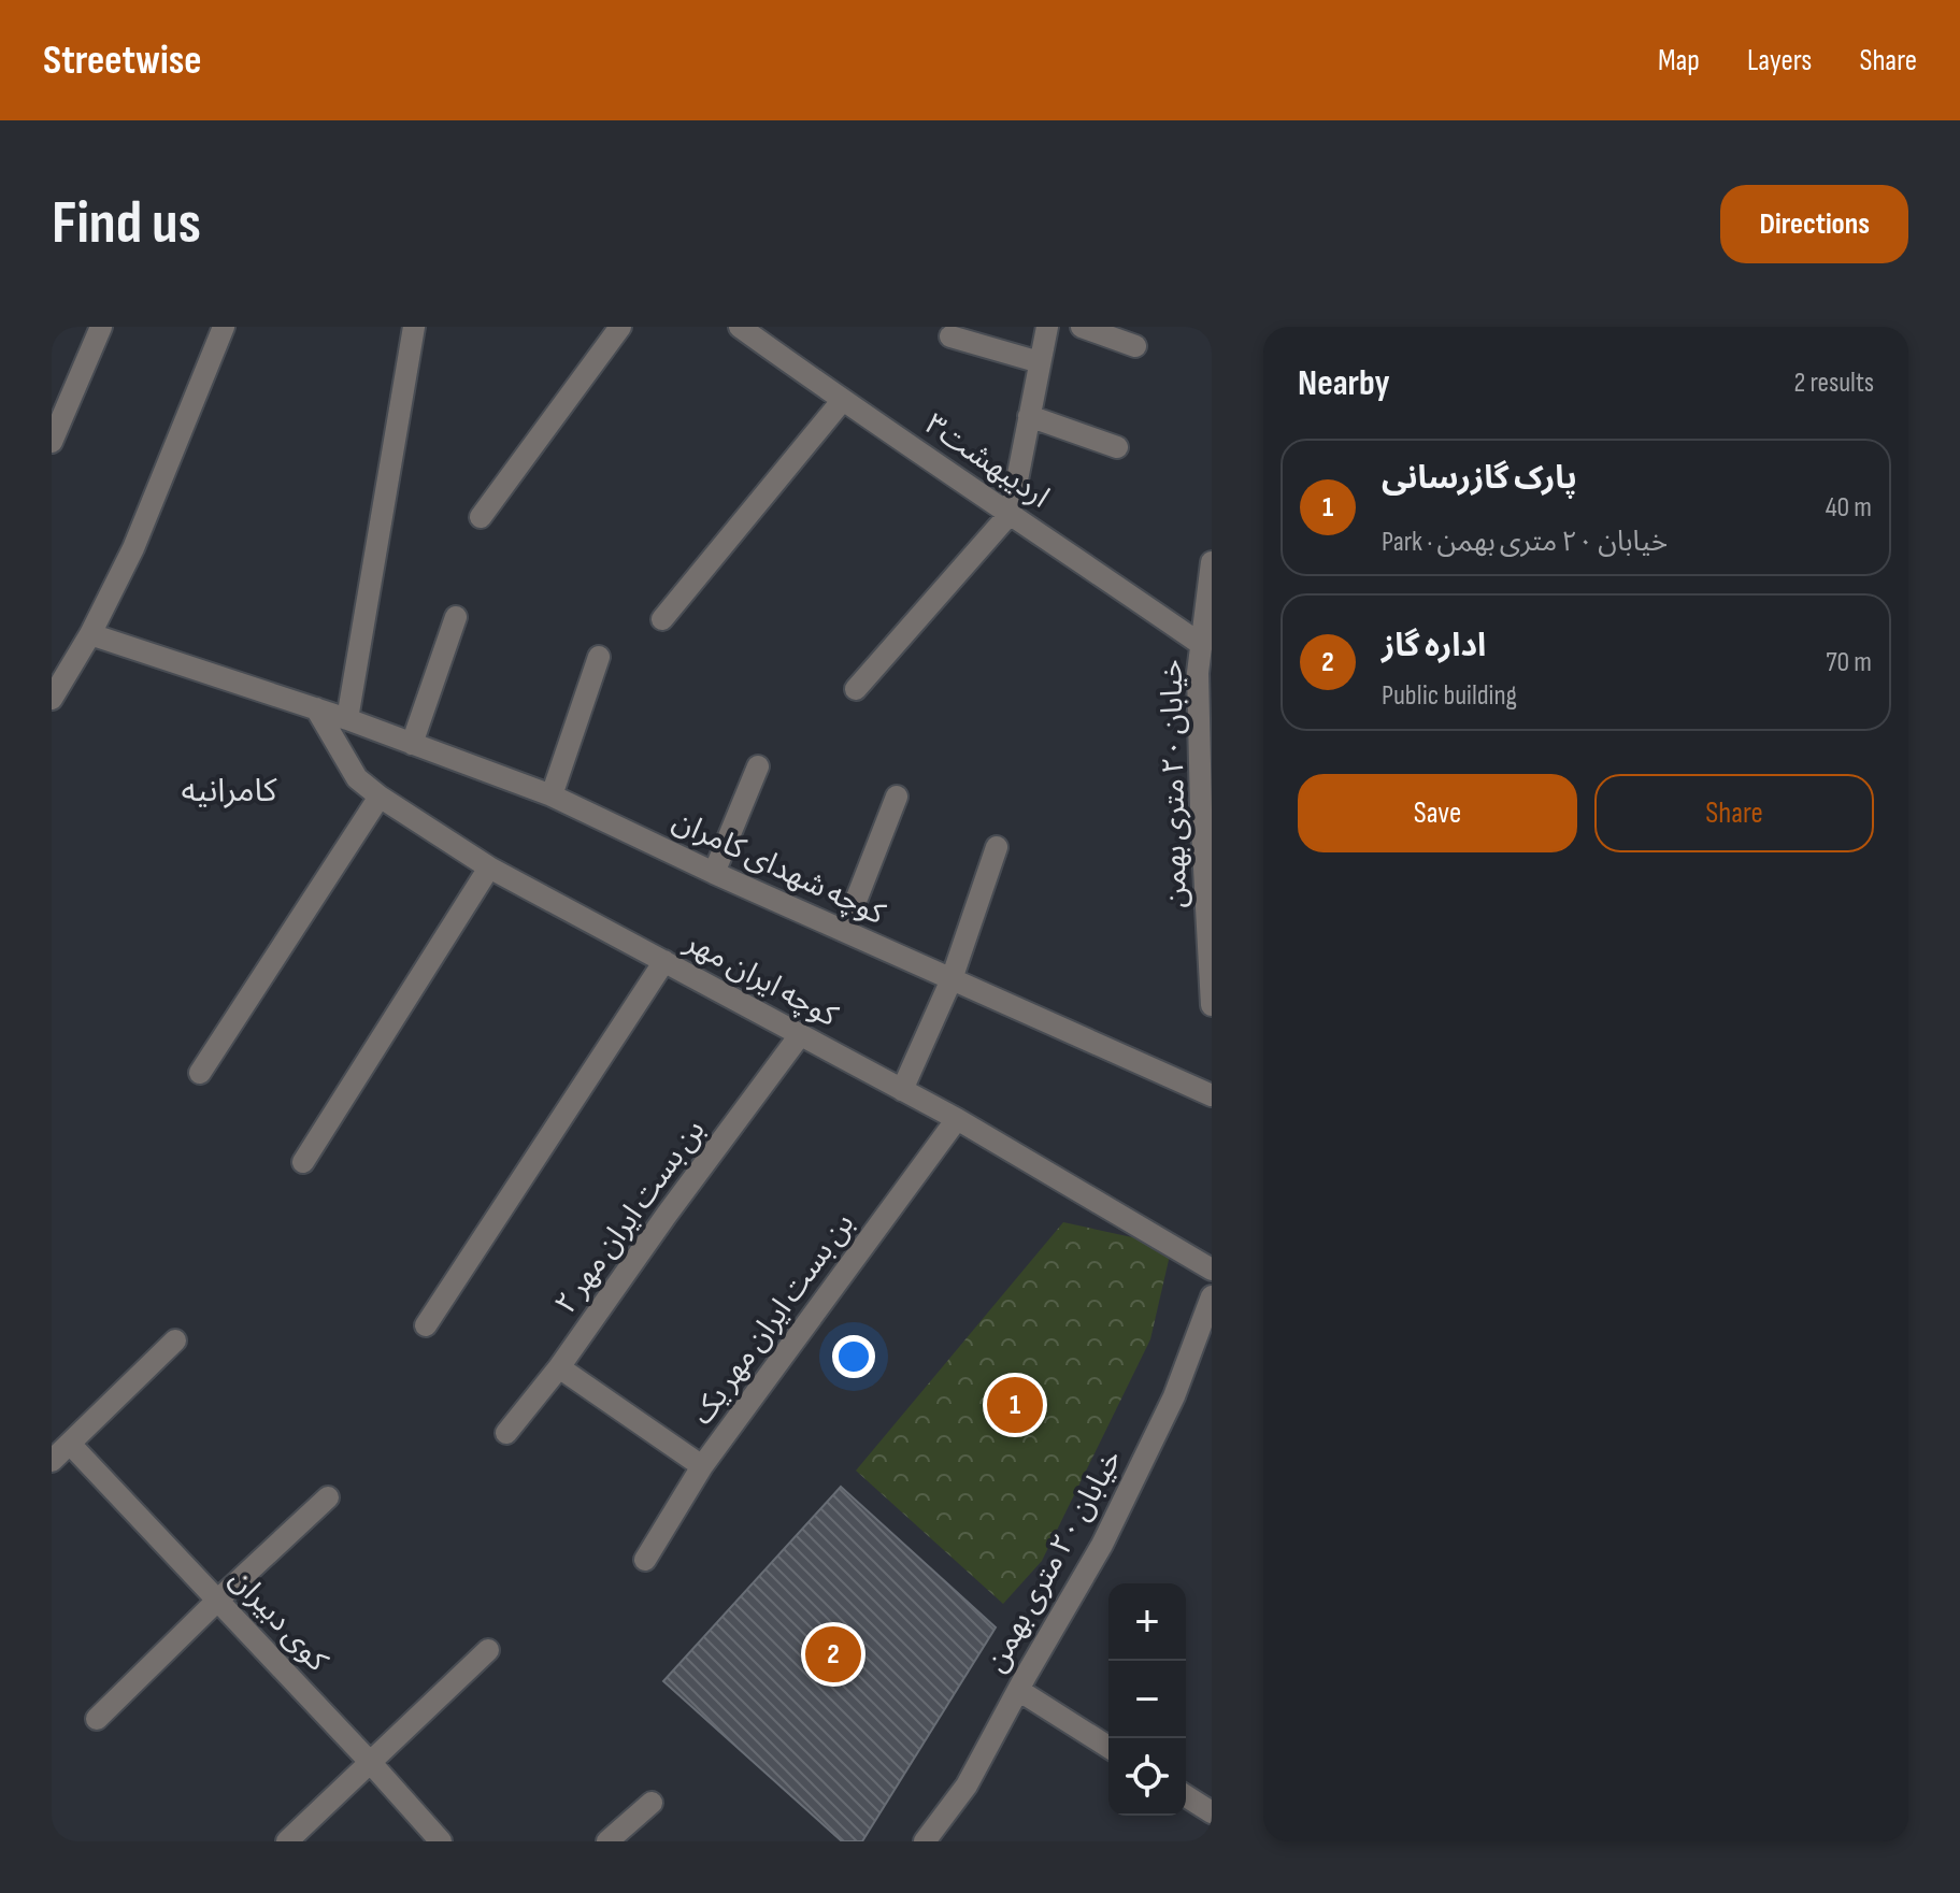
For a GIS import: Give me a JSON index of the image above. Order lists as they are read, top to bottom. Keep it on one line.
{"streets":{"street":["اردیبهشت۳","خیابان ۲۰ متری بهمن","کوچه شهدای کامران","کوچه ایران مهر","۲ بن بست ایران مهر","بن بست ایران مهر یک","کوی دبیران"]},"crossings":[["اردیبهشت۳","خیابان ۲۰ متری بهمن"],["کوچه شهدای کامران","کوچه ایران مهر"],["کوچه ایران مهر","۲ بن بست ایران مهر"],["کوچه ایران مهر","بن بست ایران مهر یک"]],"districts":["کامرانیه"],"page":{"header":"Streetwise","nav":["Map","Layers","Share"],"buttons":["Directions",["Save","Share"]],"title":"Find us","heading":["Nearby","2 results"],"list":[{"mark":"1","name":"پارک گازرسانی","note":"Park · خیابان ۲۰ متری بهمن","value":"40 m"},{"mark":"2","name":"اداره گاز","note":"Public building","value":"70 m"}],"pins":["1","2"],"map_buttons":["+","−"]}}
